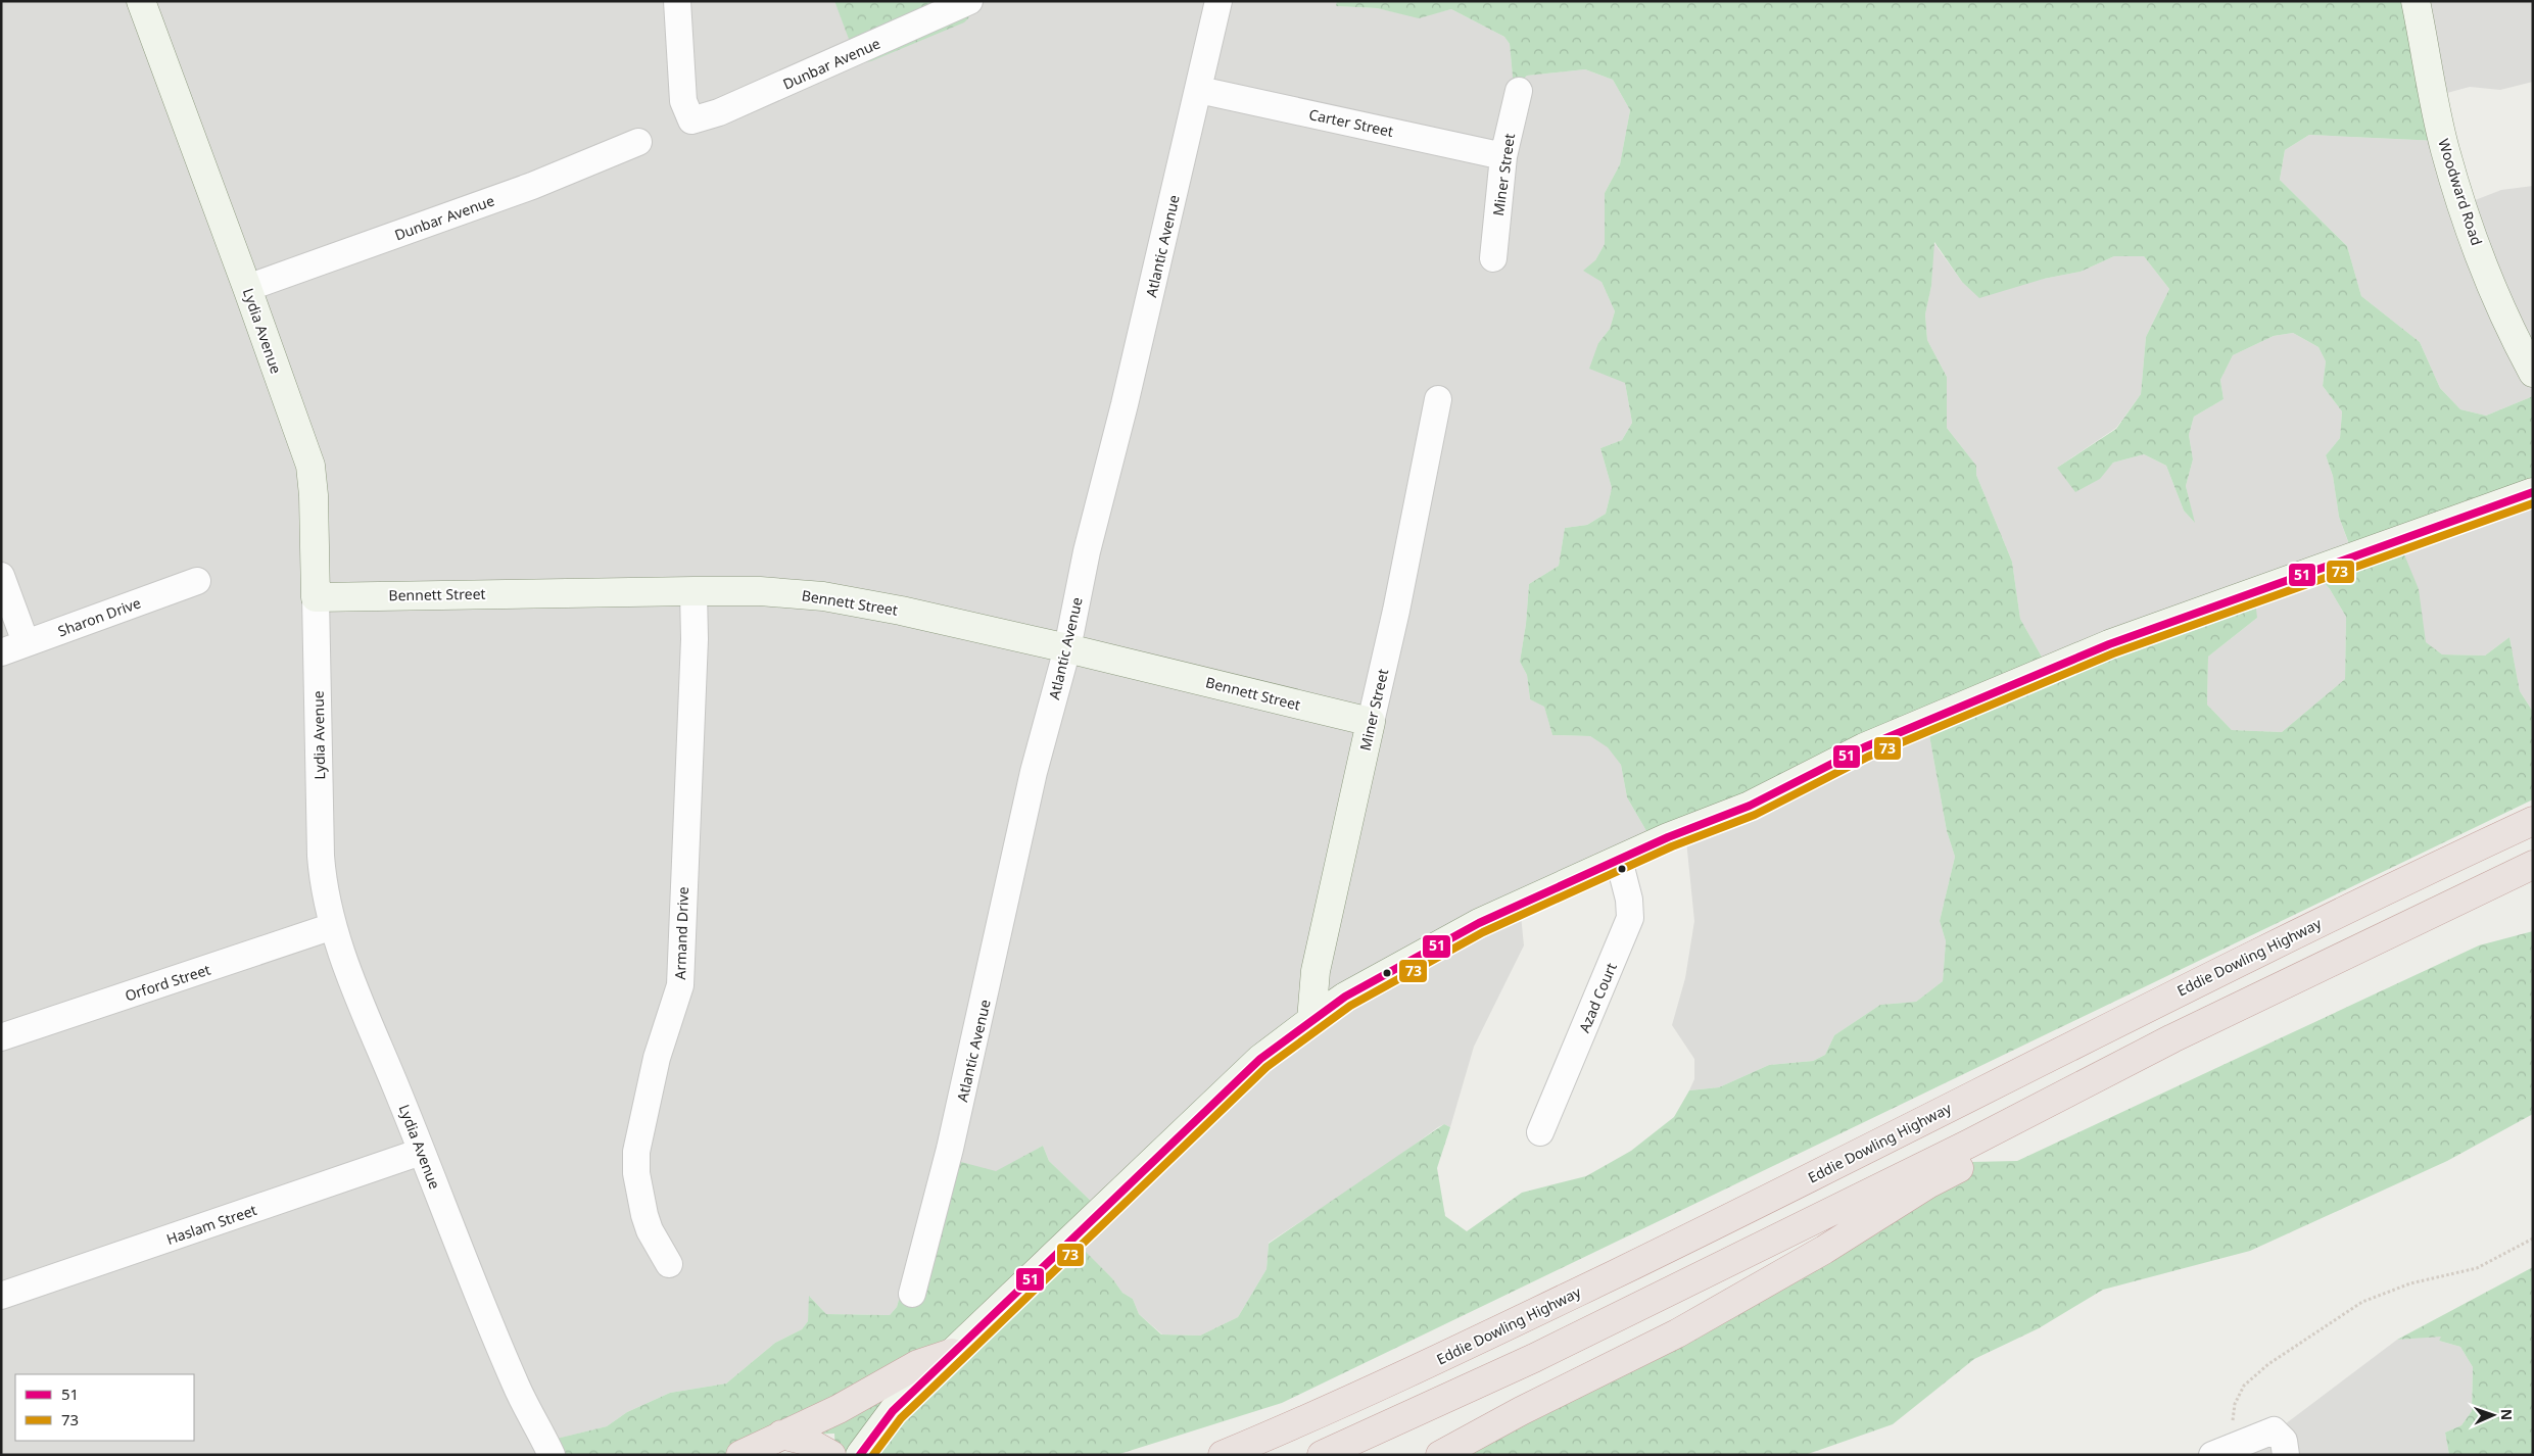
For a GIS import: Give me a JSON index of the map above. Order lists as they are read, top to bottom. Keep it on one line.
{"streets":{"highway":["Eddie Dowling Highway"],"street":["Dunbar Avenue","Carter Street","Miner Street","Woodward Road","Atlantic Avenue","Lydia Avenue","Bennett Street","Sharon Drive","Armand Drive","Orford Street","Azad Court","Haslam Street"]},"crossings":[["Dunbar Avenue","Lydia Avenue"],["Carter Street","Miner Street"],["Carter Street","Atlantic Avenue"],["Miner Street","Bennett Street"],["Atlantic Avenue","Bennett Street"],["Lydia Avenue","Bennett Street"],["Lydia Avenue","Orford Street"],["Lydia Avenue","Haslam Street"],["Bennett Street","Armand Drive"]],"lines":["transit line 51","transit line 73"],"legend":["51","73"],"north":"right"}
